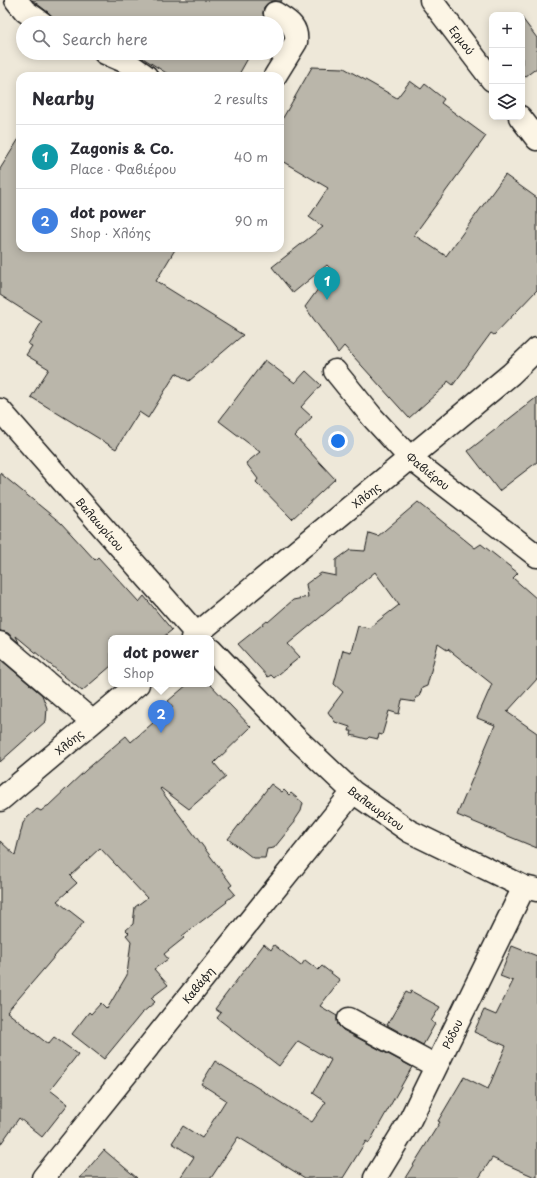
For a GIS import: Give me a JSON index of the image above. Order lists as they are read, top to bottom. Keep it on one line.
{"streets":{"street":["Ερμού","Φαβιέρου","Χλόης","Βαλαωρίτου","Καβάφη","Ρόδου"]},"crossings":[["Φαβιέρου","Χλόης"],["Βαλαωρίτου","Καβάφη"],["Βαλαωρίτου","Ρόδου"]],"page":{"map_buttons":["+","−"],"search":"Search here","heading":["Nearby","2 results"],"list":[{"mark":"1","name":"Zagonis & Co.","note":"Place · Φαβιέρου","value":"40 m"},{"mark":"2","name":"dot power","note":"Shop · Χλόης","value":"90 m"}],"pins":["1","2"],"popup":["dot power","Shop"]}}
